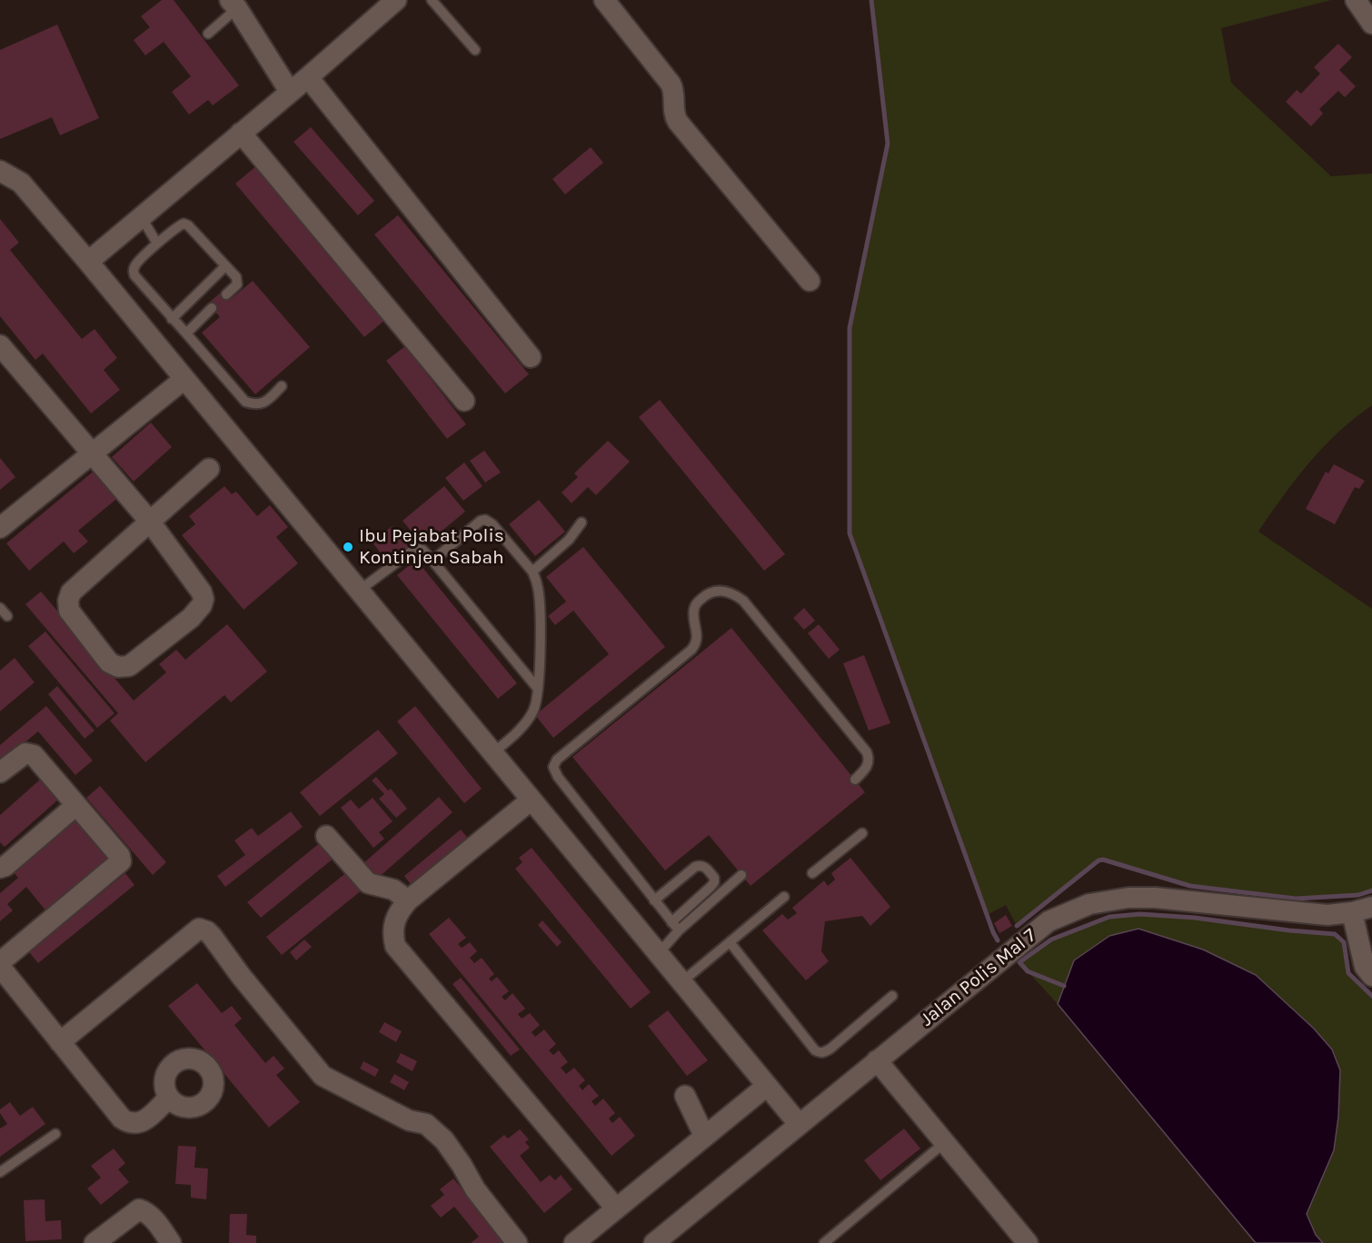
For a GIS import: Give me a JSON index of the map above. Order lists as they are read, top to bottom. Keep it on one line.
{"streets":{"street":["Jalan Polis Mal 7"]},"places":["Ibu Pejabat Polis Kontinjen Sabah"]}
